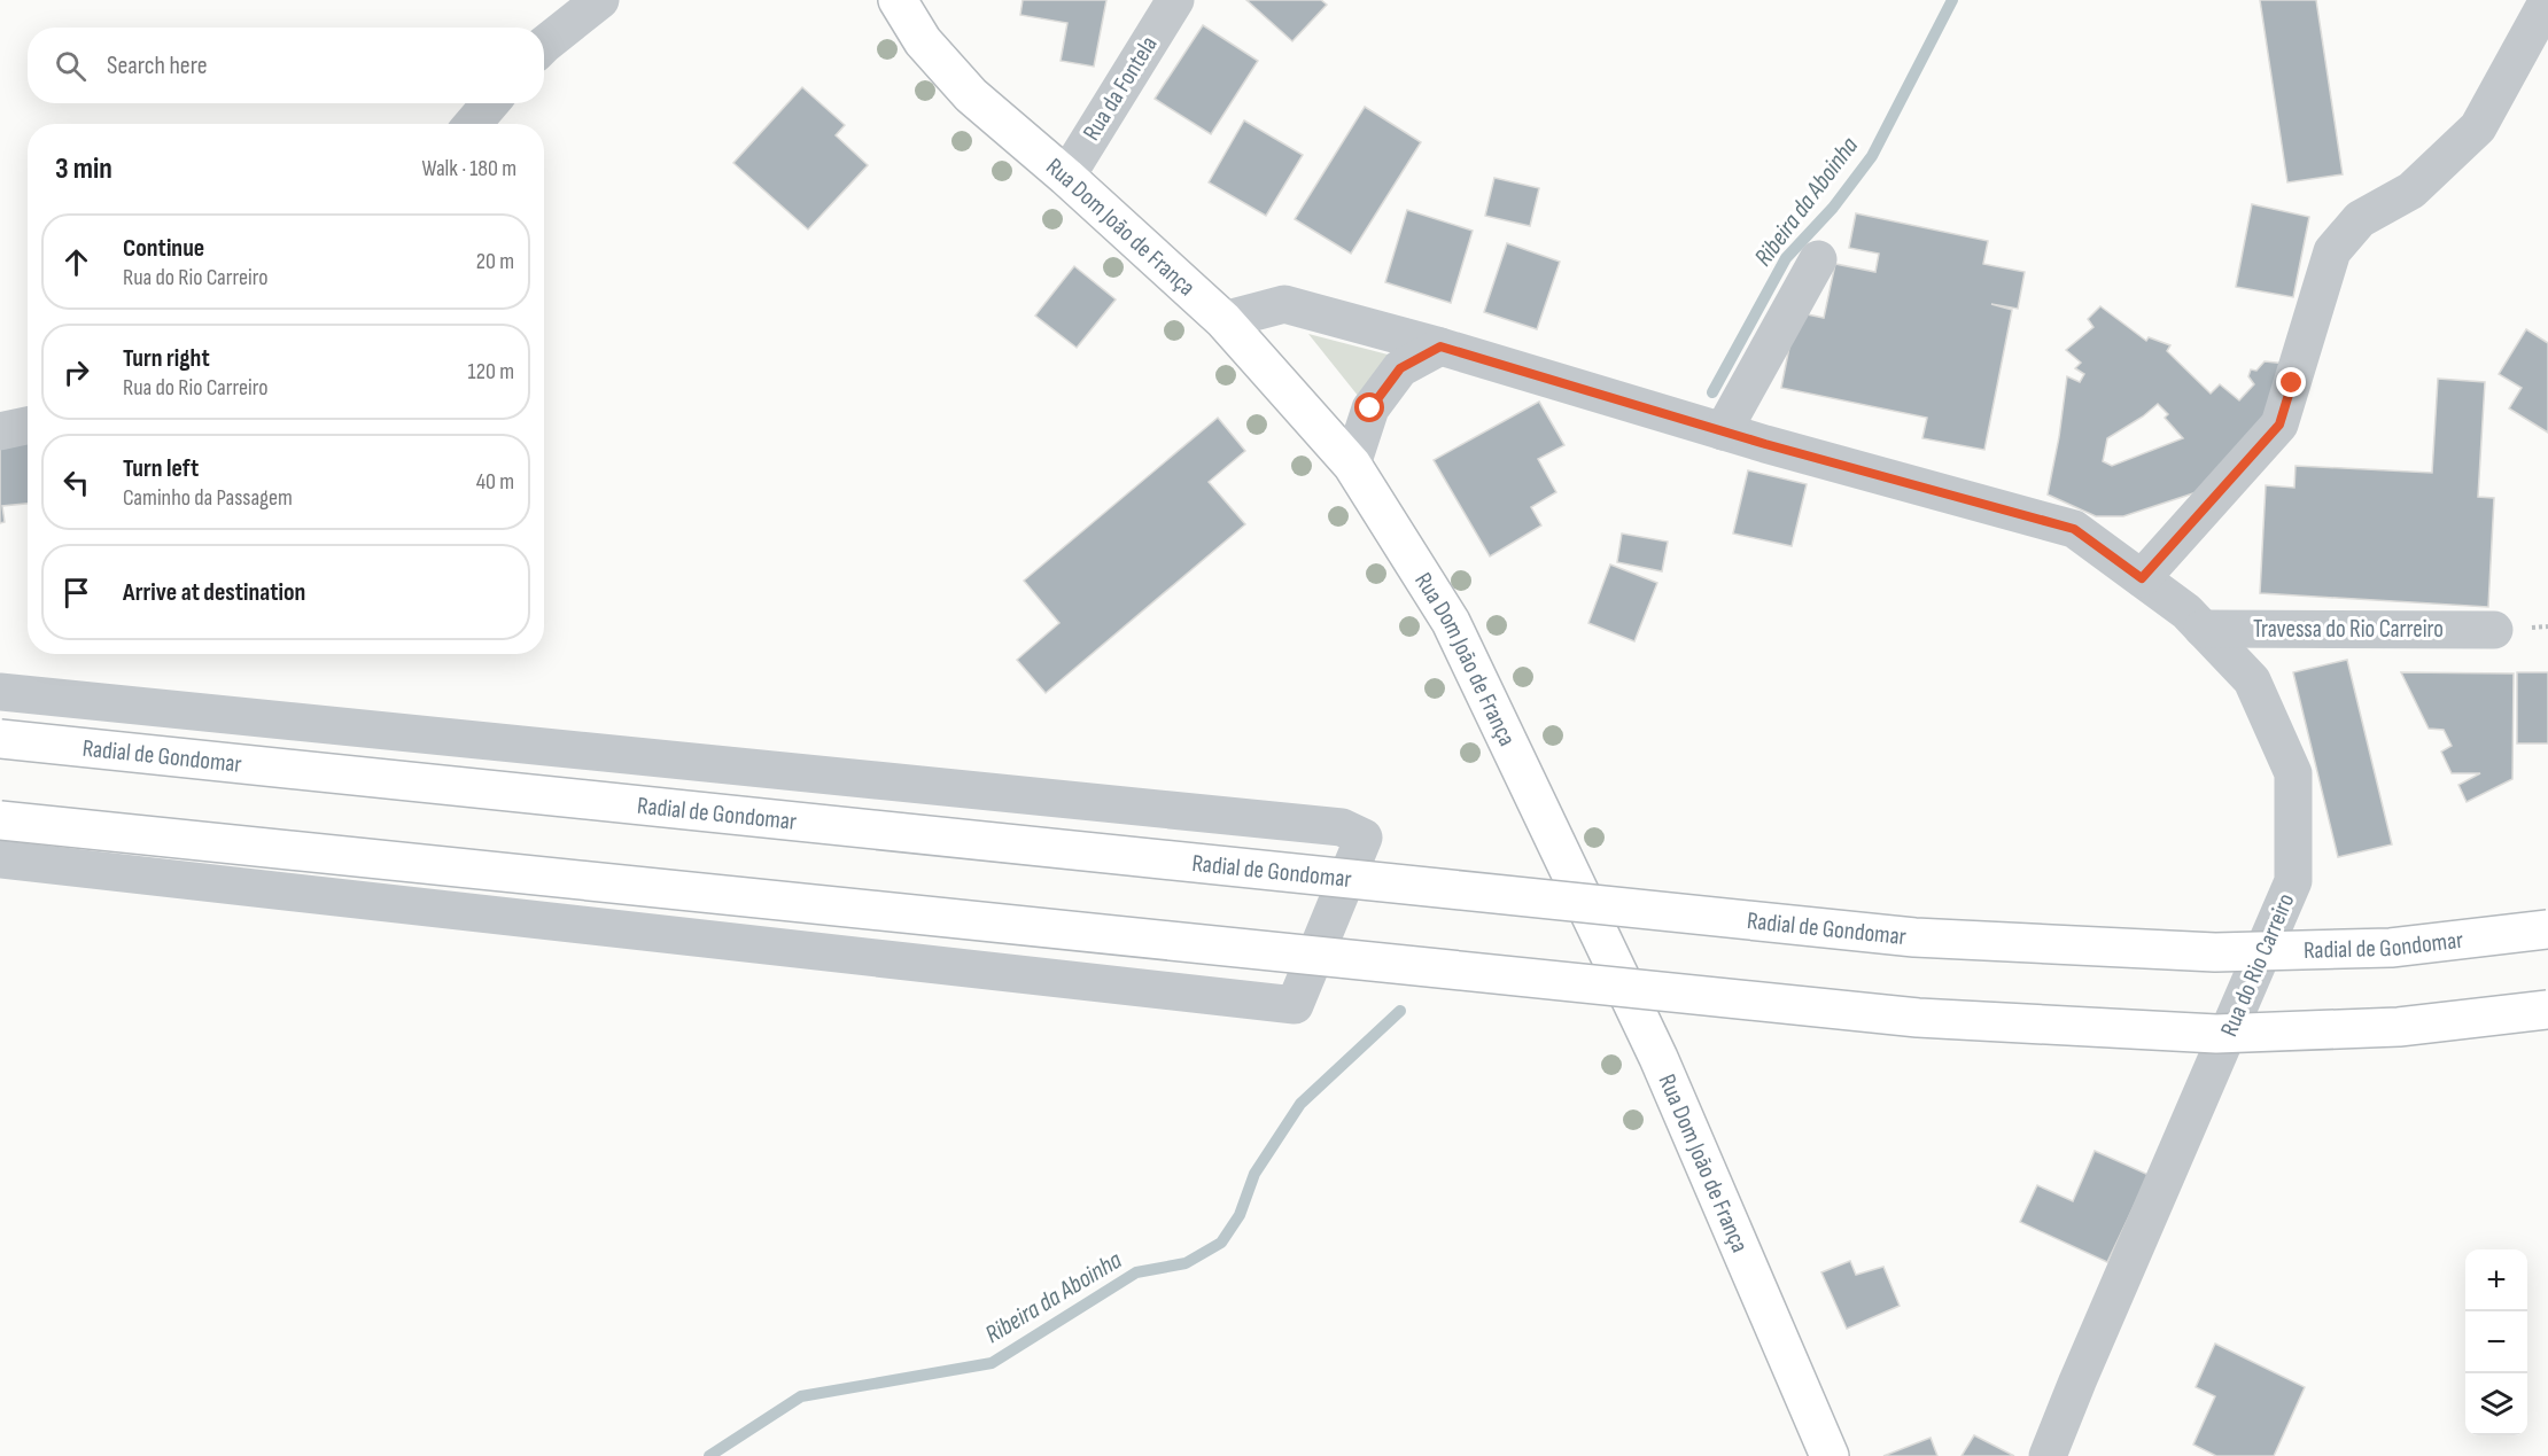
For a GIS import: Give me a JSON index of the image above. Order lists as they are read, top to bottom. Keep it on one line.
{"streets":{"main road":["Rua Dom João de França","Radial de Gondomar"],"street":["Rua da Fontela","Travessa do Rio Carreiro","Rua do Rio Carreiro"]},"crossings":[["Rua da Fontela","Rua Dom João de França"],["Rua Dom João de França","Rua do Rio Carreiro"],["Travessa do Rio Carreiro","Rua do Rio Carreiro"]],"water":["Ribeira da Aboinha"],"page":{"search":"Search here","heading":["3 min","Walk · 180 m"],"list":[["Continue","Rua do Rio Carreiro","20 m"],["Turn right","Rua do Rio Carreiro","120 m"],["Turn left","Caminho da Passagem","40 m"],"Arrive at destination"],"map_buttons":["+","−"]}}
